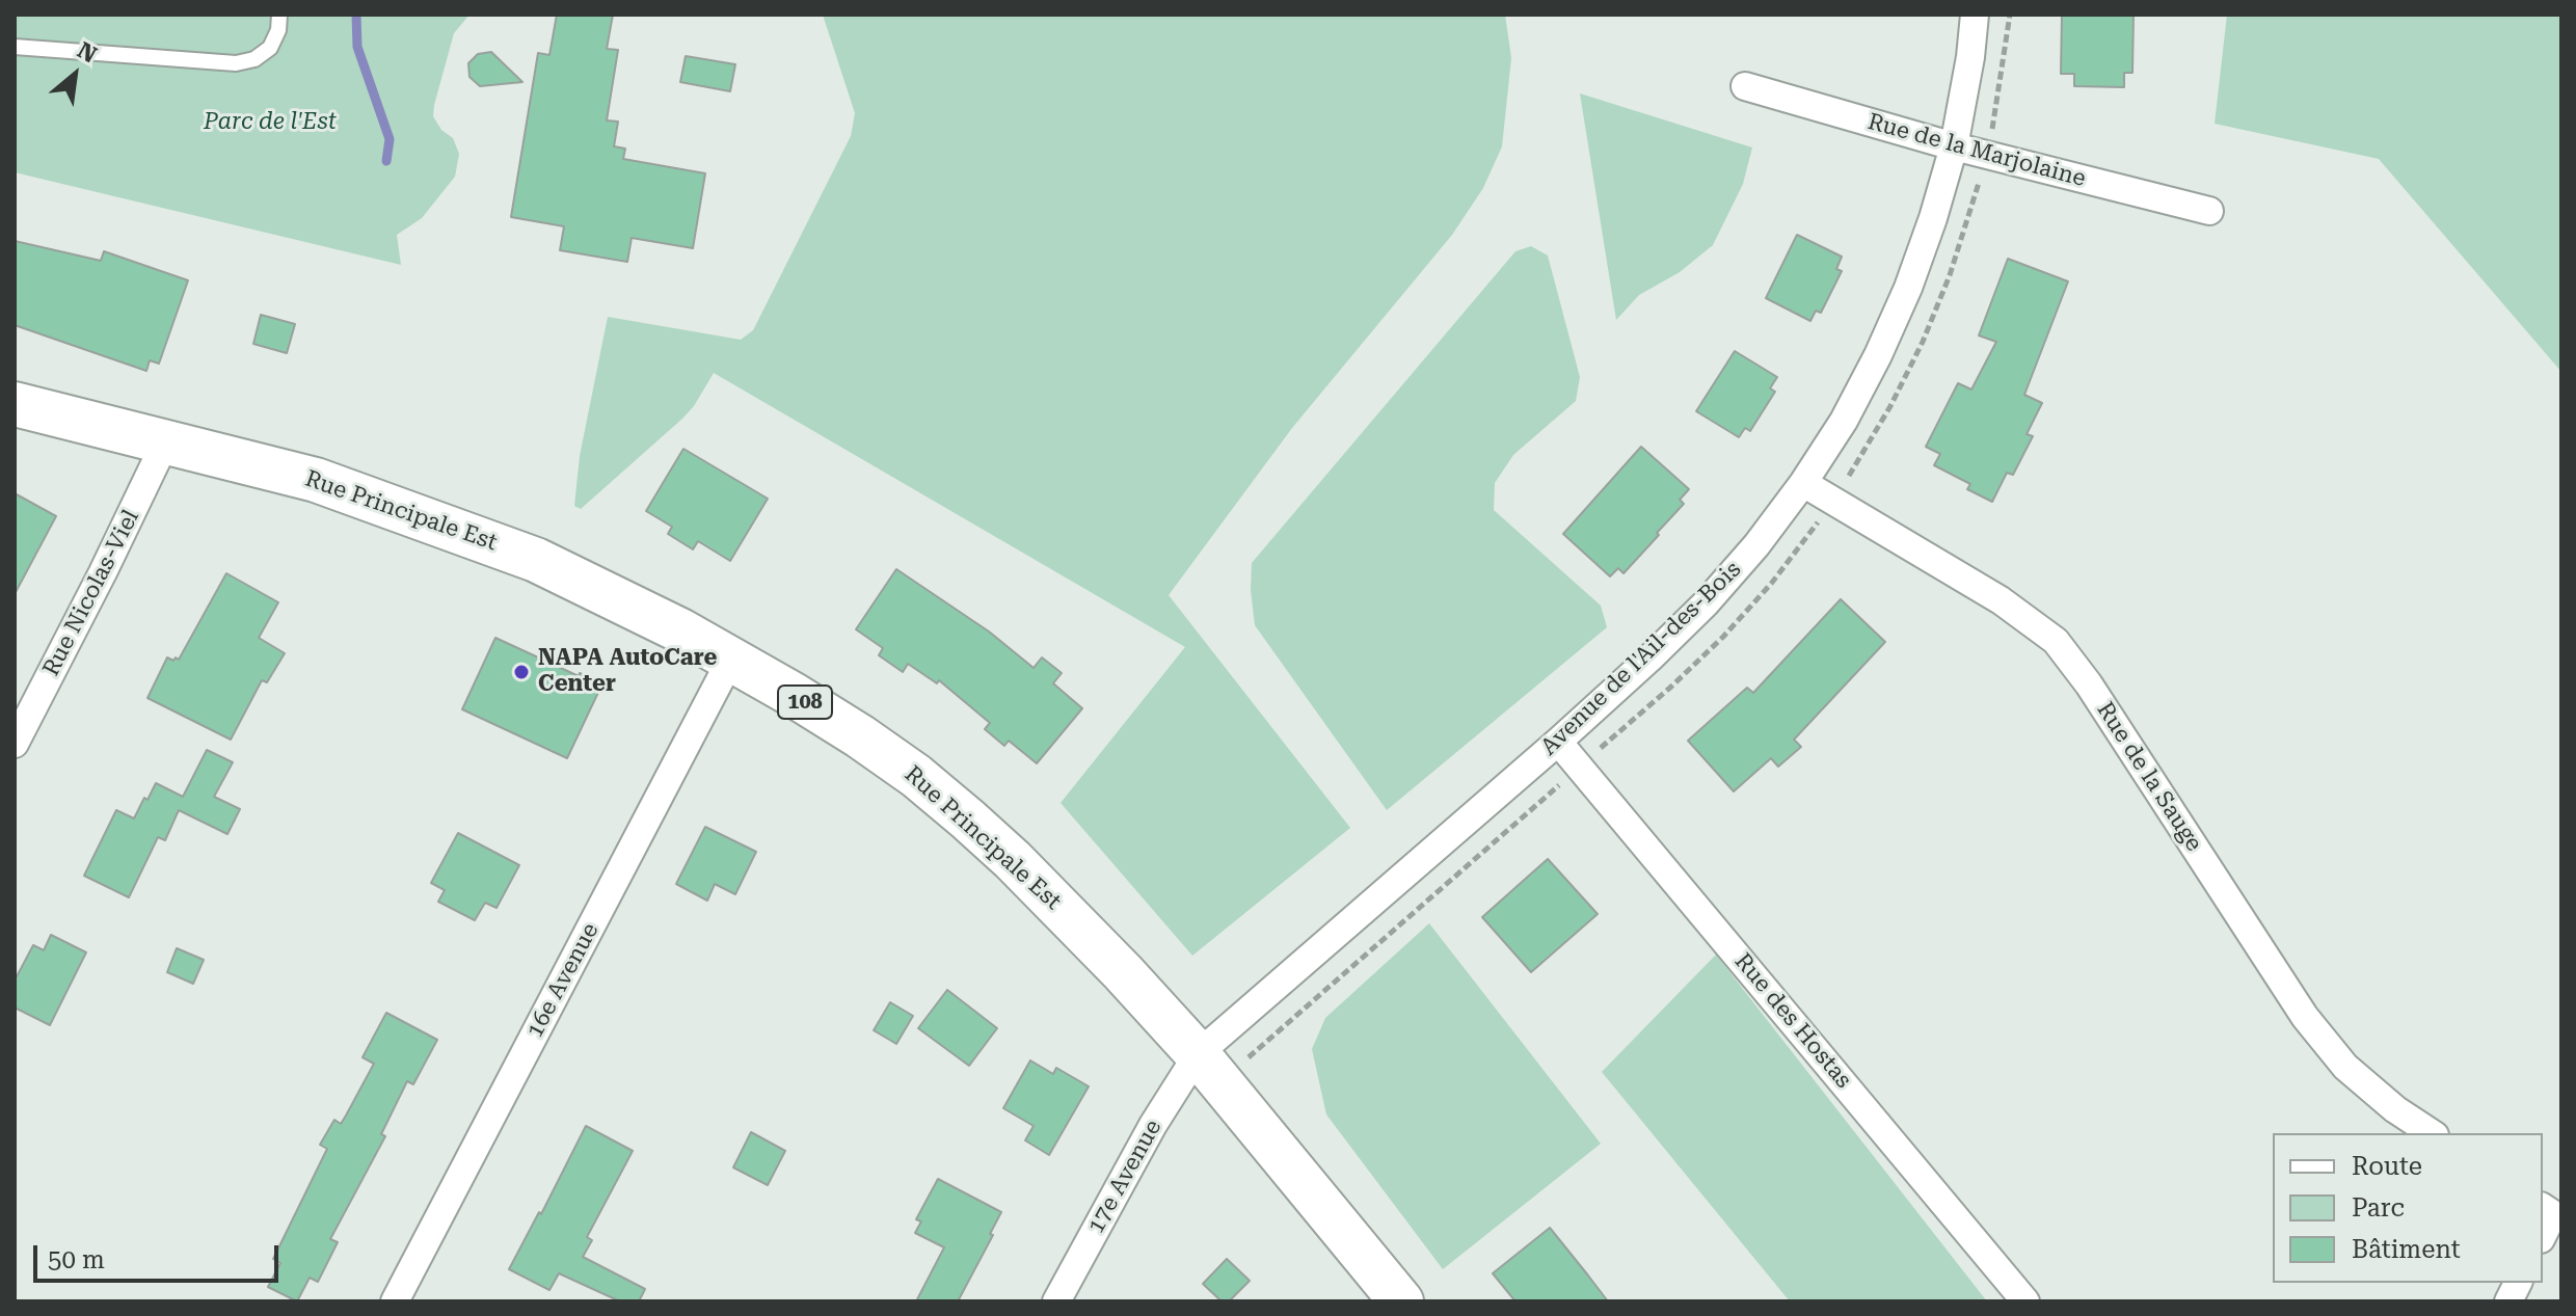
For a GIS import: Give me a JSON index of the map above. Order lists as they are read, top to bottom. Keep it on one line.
{"streets":{"main road":["Rue Principale Est","108"],"street":["Rue de la Marjolaine","Rue Nicolas-Viel","Avenue de l'Ail-des-Bois","Rue de la Sauge","16e Avenue","Rue des Hostas","17e Avenue"]},"crossings":[["Rue de la Marjolaine","Avenue de l'Ail-des-Bois"],["Rue Principale Est","Rue Nicolas-Viel"],["Rue Principale Est","Avenue de l'Ail-des-Bois"],["Rue Principale Est","16e Avenue"],["Rue Principale Est","17e Avenue"],["Avenue de l'Ail-des-Bois","Rue de la Sauge"],["Avenue de l'Ail-des-Bois","Rue des Hostas"],["Avenue de l'Ail-des-Bois","17e Avenue"]],"parks":["Parc de l'Est"],"places":["NAPA AutoCare Center"],"legend":["Route","Parc","Bâtiment"],"scale_bar":"50 m","north":"top right"}
